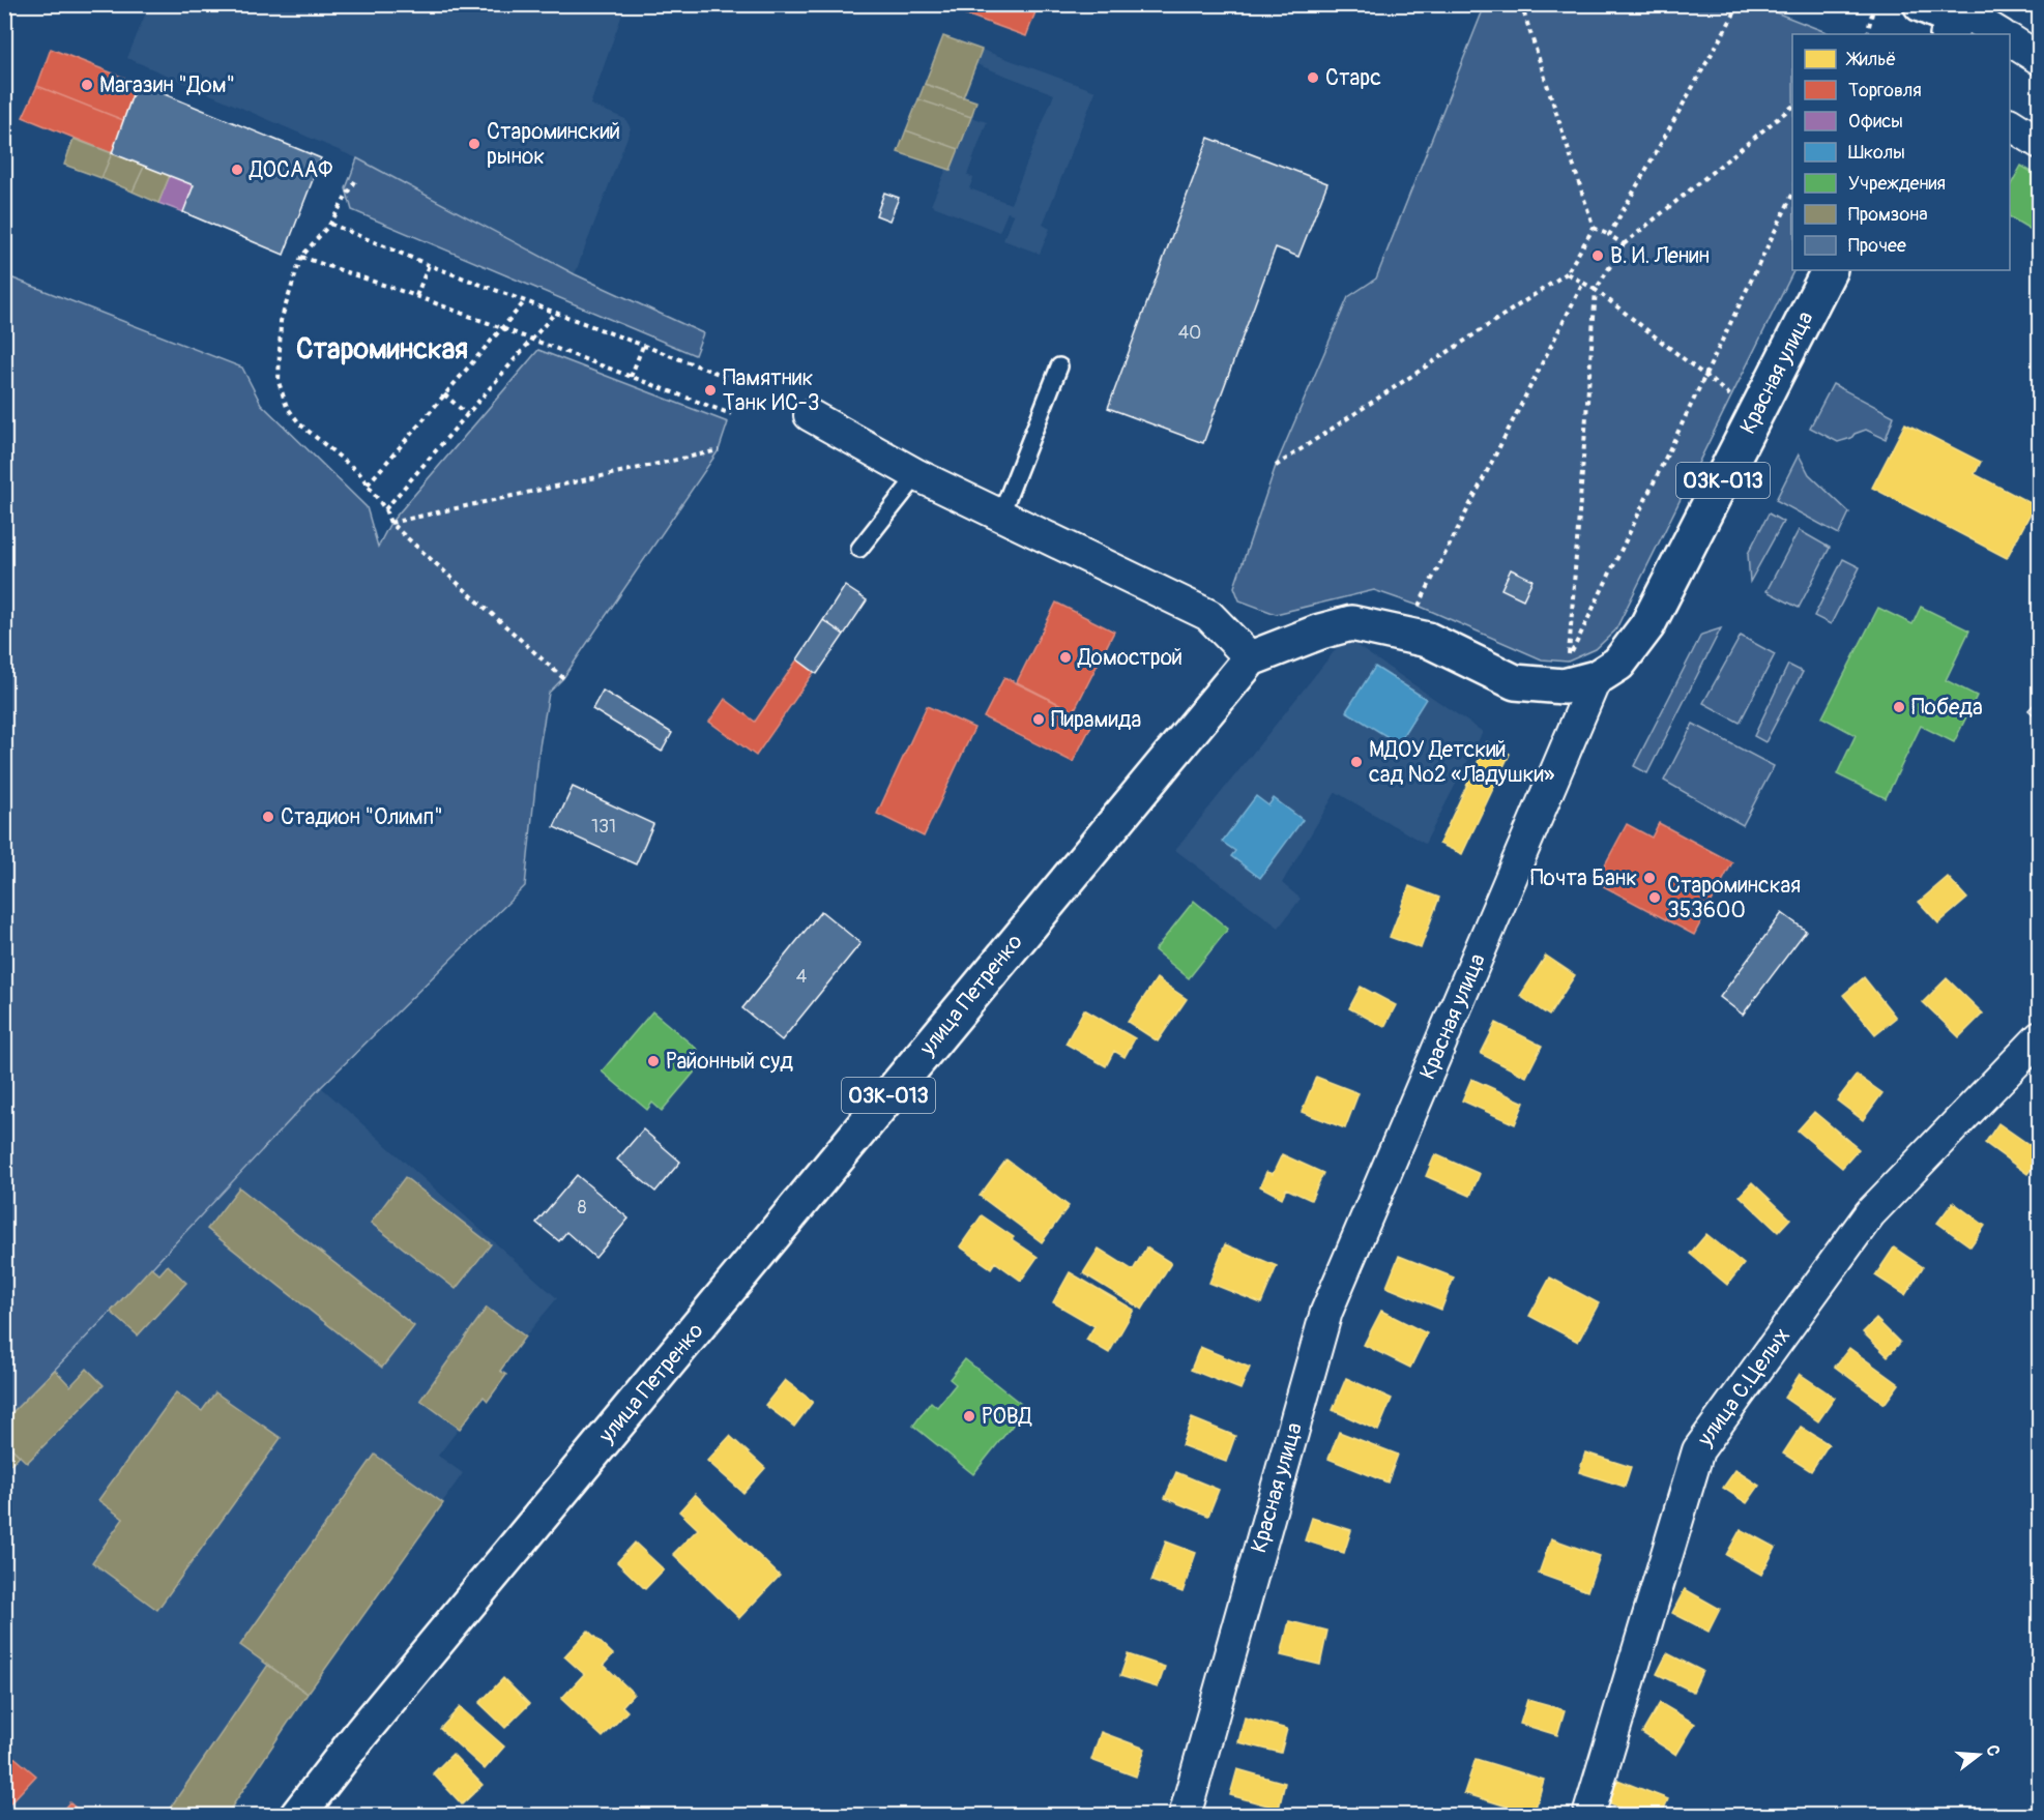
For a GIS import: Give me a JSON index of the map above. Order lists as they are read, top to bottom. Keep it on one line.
{"streets":{"main road":["Красная улица","03К-013","улица Петренко"],"street":["улица С.Целых"]},"crossings":[["Красная улица","улица Петренко"]],"districts":["Староминская"],"places":["Старс","Магазин \"Дом\"","Староминский рынок","ДОСААФ","В. И. Ленин","Памятник Танк ИС-3","Домострой","Победа","Пирамида","МДОУ Детский сад №2 «Ладушки»","Стадион \"Олимп\"","Почта Банк","Староминская 353600","Районный суд","РОВД"],"house_numbers":["40","131","4","8"],"legend":["Жильё","Торговля","Офисы","Школы","Учреждения","Промзона","Прочее"],"north":"right"}
